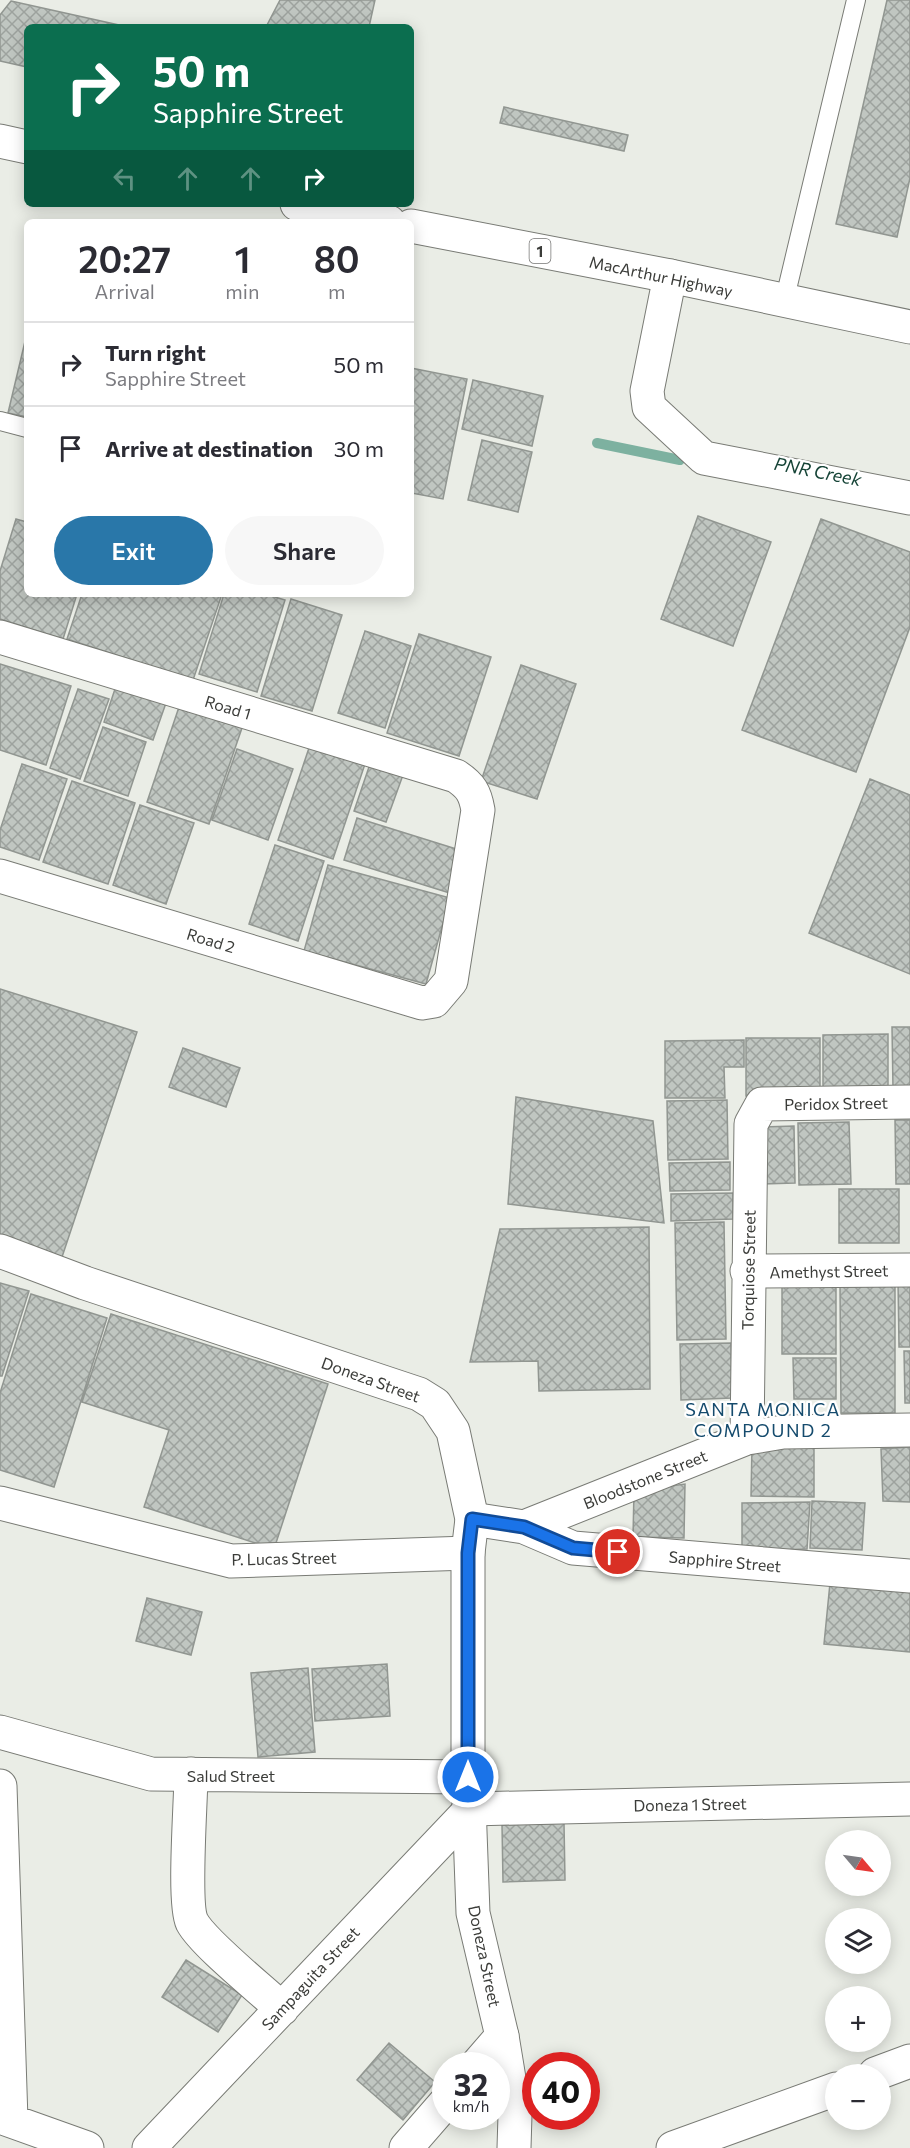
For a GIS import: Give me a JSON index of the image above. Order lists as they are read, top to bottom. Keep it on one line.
{"streets":{"main road":["1","MacArthur Highway","Road 1","Road 2","Peridox Street","Torquiose Street","Amethyst Street","Doneza Street","Bloodstone Street","P. Lucas Street","Sapphire Street","Salud Street","Doneza 1 Street","Sampaguita Street"]},"crossings":[["Road 1","Road 2"],["Peridox Street","Torquiose Street"],["Torquiose Street","Amethyst Street"],["Torquiose Street","Bloodstone Street"],["Doneza Street","P. Lucas Street"],["Doneza Street","Sapphire Street"],["Doneza Street","Salud Street"],["Doneza Street","Doneza 1 Street"],["Doneza Street","Sampaguita Street"],["Bloodstone Street","Sapphire Street"],["Doneza 1 Street","Sampaguita Street"]],"districts":["SANTA MONICA COMPOUND 2"],"water":["PNR Creek"],"north":"bottom right","page":{"turn":["50 m","Sapphire Street"],"eta":["20:27","Arrival","1","min","80","m"],"list":[{"name":"Turn right","note":"Sapphire Street","value":"50 m"},{"name":"Arrive at destination","value":"30 m"}],"buttons":["Exit","Share"],"map_buttons":["+","−"],"speed":"32 km/h","limit":"40"}}
